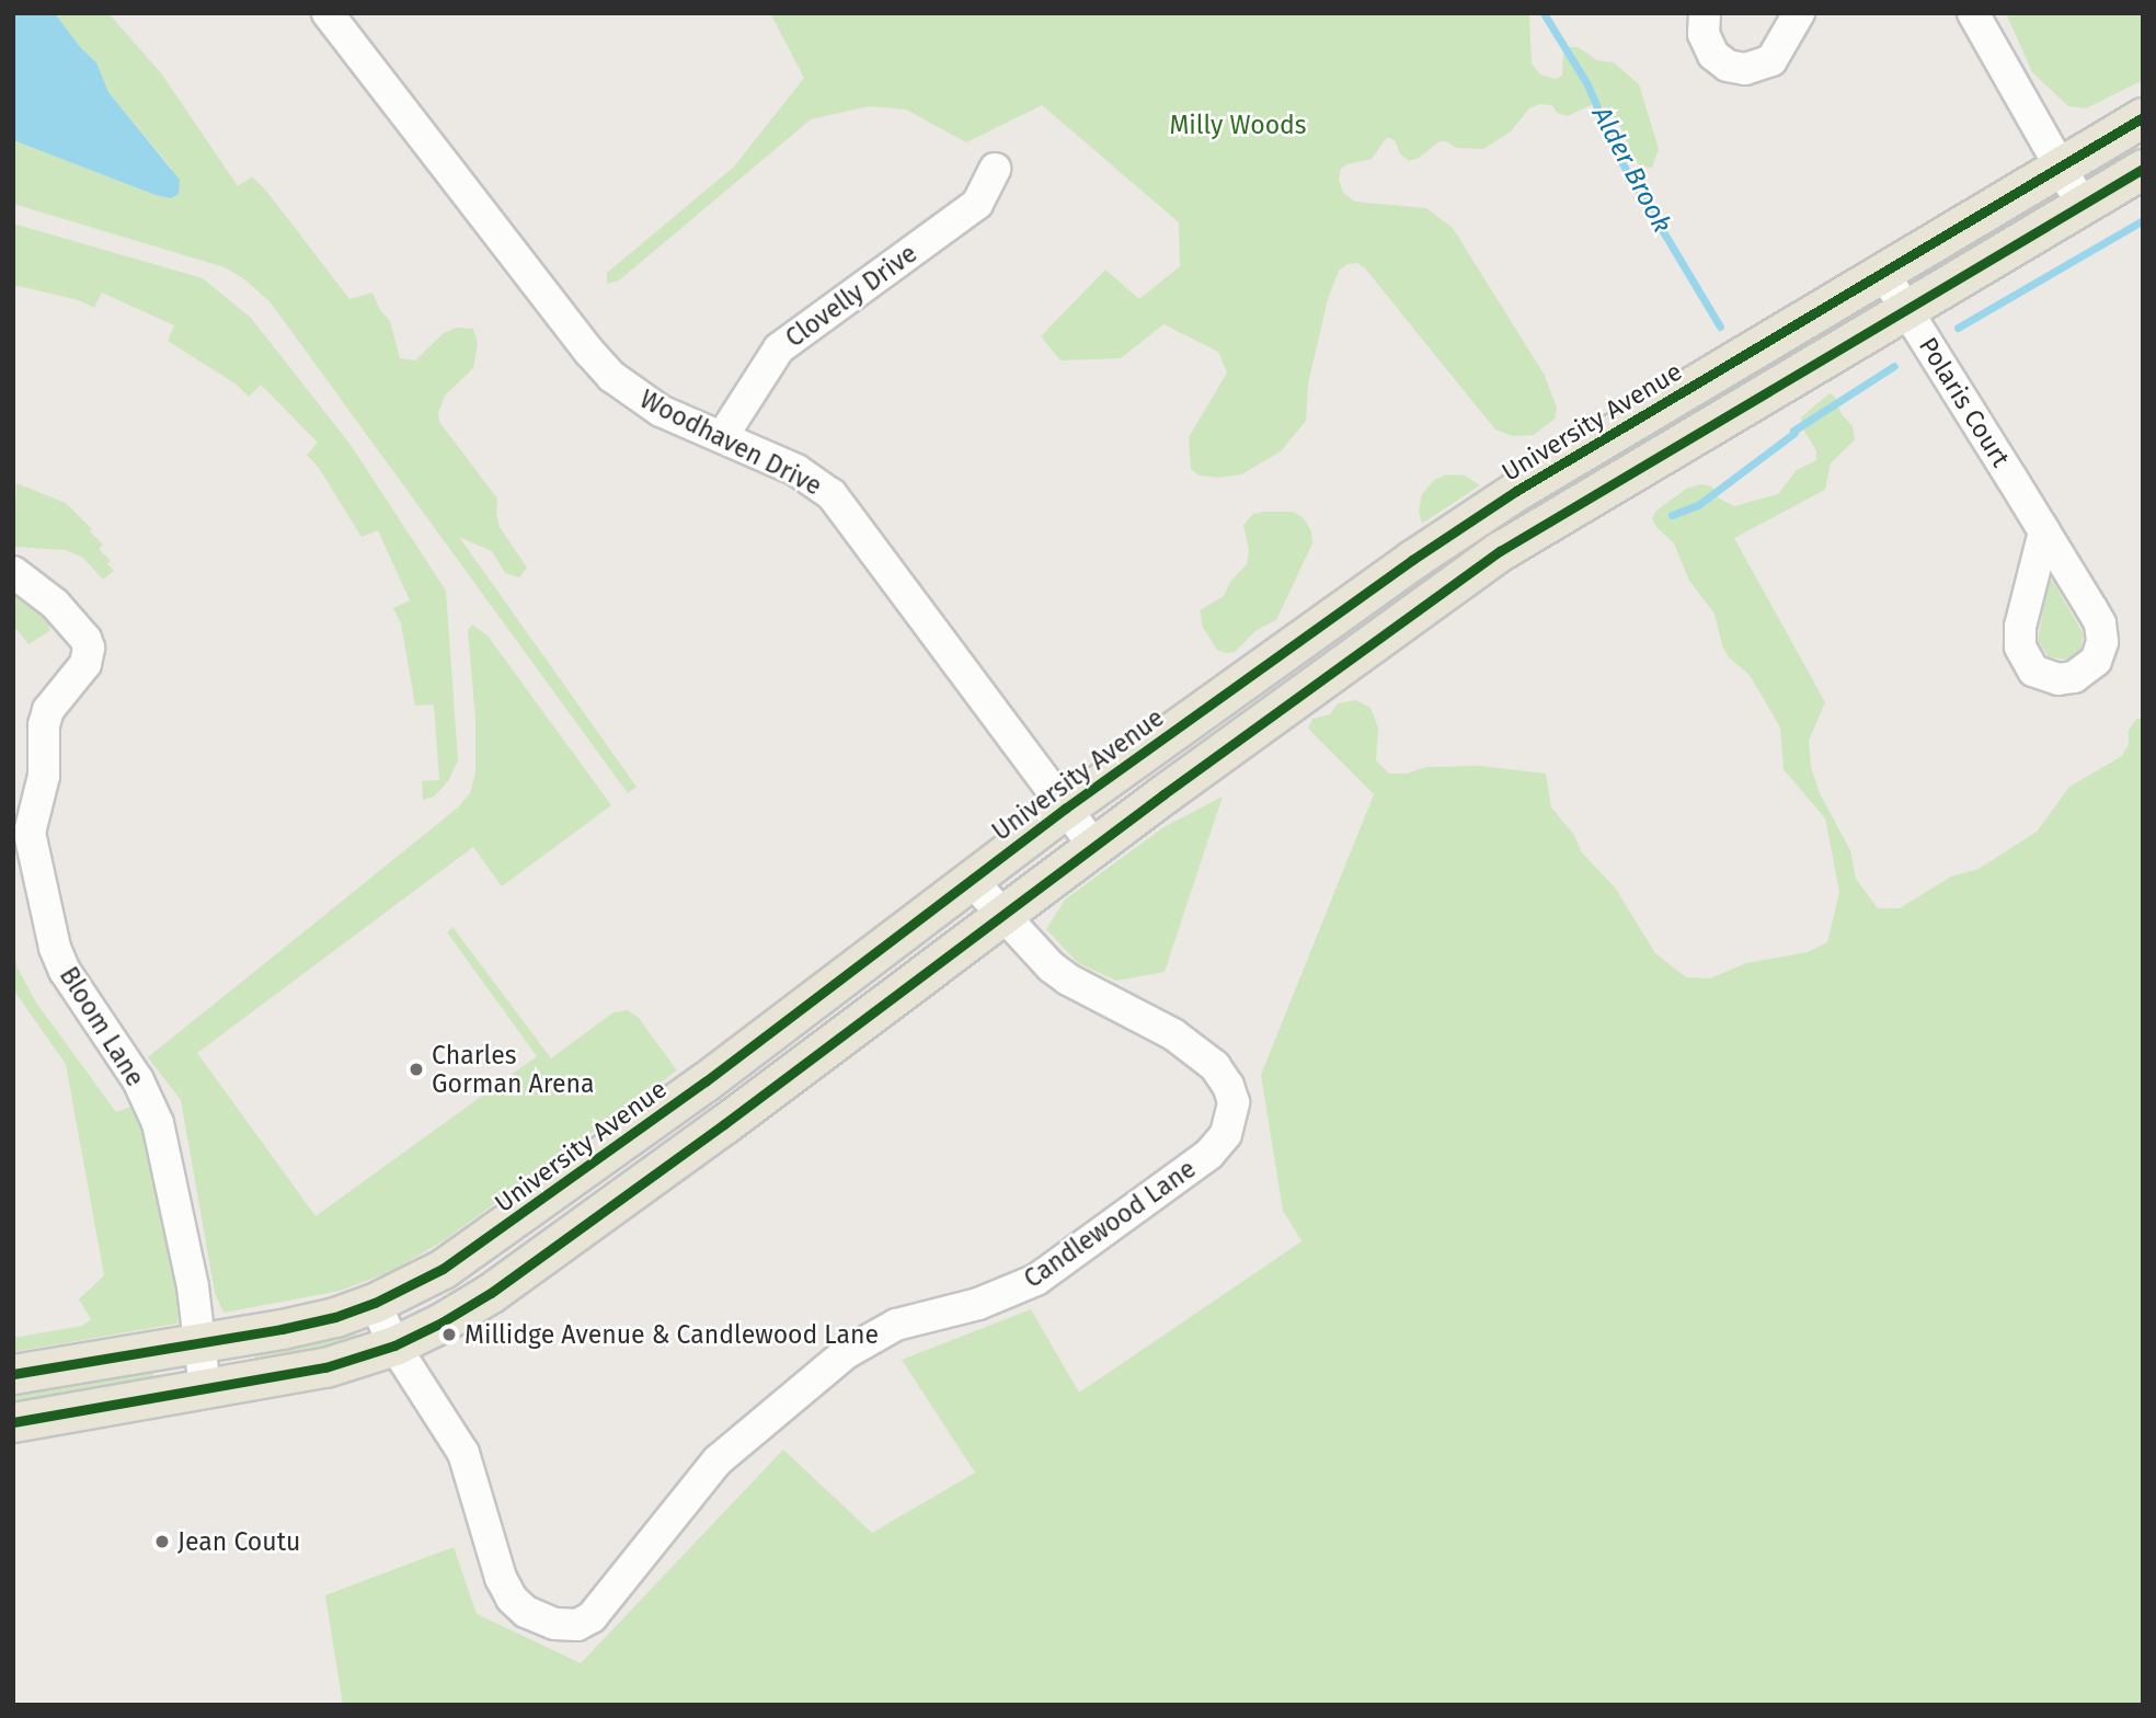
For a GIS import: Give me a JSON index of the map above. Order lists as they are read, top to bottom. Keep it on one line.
{"streets":{"main road":["University Avenue"],"street":["Clovelly Drive","Polaris Court","Woodhaven Drive","Bloom Lane","Candlewood Lane"]},"crossings":[["Clovelly Drive","Woodhaven Drive"],["Polaris Court","University Avenue"],["University Avenue","Woodhaven Drive"],["University Avenue","Bloom Lane"],["University Avenue","Candlewood Lane"]],"water":["Alder Brook"],"parks":["Milly Woods"],"places":["Charles Gorman Arena","Millidge Avenue & Candlewood Lane","Jean Coutu"]}
